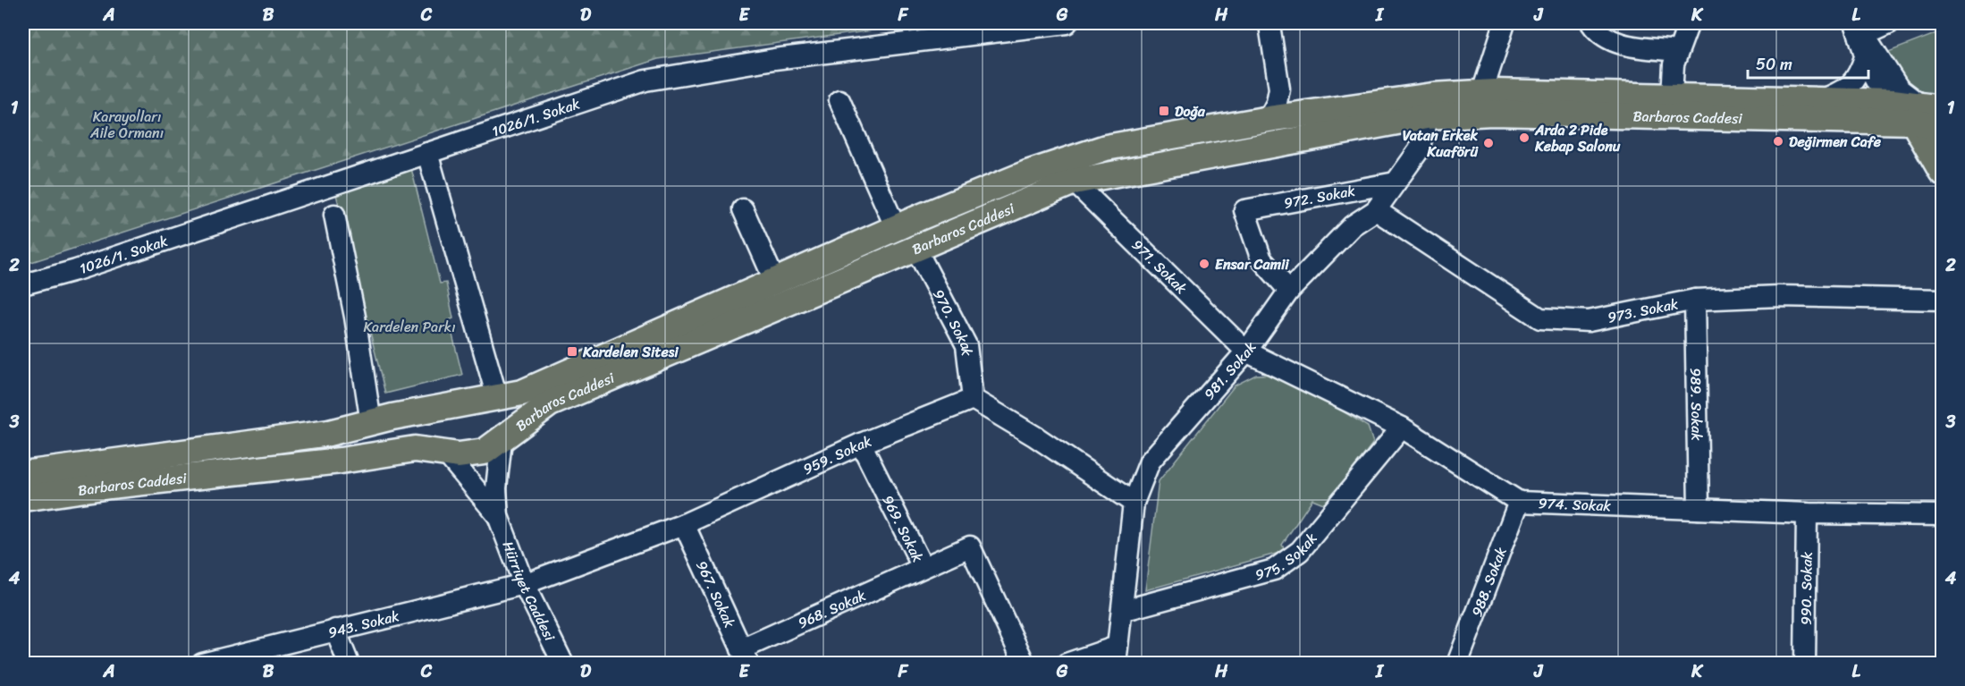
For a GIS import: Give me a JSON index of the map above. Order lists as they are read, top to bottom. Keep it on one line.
{"streets":{"main road":["Barbaros Caddesi","Hürriyet Caddesi"],"street":["1026/1. Sokak","972. Sokak","971. Sokak","973. Sokak","970. Sokak","981. Sokak","989. Sokak","959. Sokak","974. Sokak","969. Sokak","975. Sokak","988. Sokak","990. Sokak","967. Sokak","968. Sokak","943. Sokak"]},"crossings":[["Barbaros Caddesi","971. Sokak"],["Barbaros Caddesi","970. Sokak"],["Barbaros Caddesi","981. Sokak"],["Barbaros Caddesi","Hürriyet Caddesi"],["972. Sokak","981. Sokak"],["971. Sokak","981. Sokak"],["971. Sokak","974. Sokak"],["973. Sokak","981. Sokak"],["973. Sokak","989. Sokak"],["970. Sokak","959. Sokak"],["981. Sokak","974. Sokak"],["981. Sokak","975. Sokak"],["989. Sokak","974. Sokak"],["959. Sokak","969. Sokak"],["959. Sokak","Hürriyet Caddesi"],["959. Sokak","967. Sokak"],["959. Sokak","943. Sokak"],["974. Sokak","975. Sokak"],["974. Sokak","988. Sokak"],["974. Sokak","990. Sokak"],["969. Sokak","968. Sokak"],["Hürriyet Caddesi","943. Sokak"],["967. Sokak","968. Sokak"]],"parks":["Karayolları Aile Ormanı","Kardelen Parkı"],"places":{"transit":["Doğa","Kardelen Sitesi"],"other":["Arda 2 Pide Kebap Salonu","Değirmen Cafe","Vatan Erkek Kuaförü","Ensar Camii"]},"scale_bar":"50 m","grid":{"columns":["A","B","C","D","E","F","G","H","I","J","K","L"],"rows":["1","2","3","4"]}}
